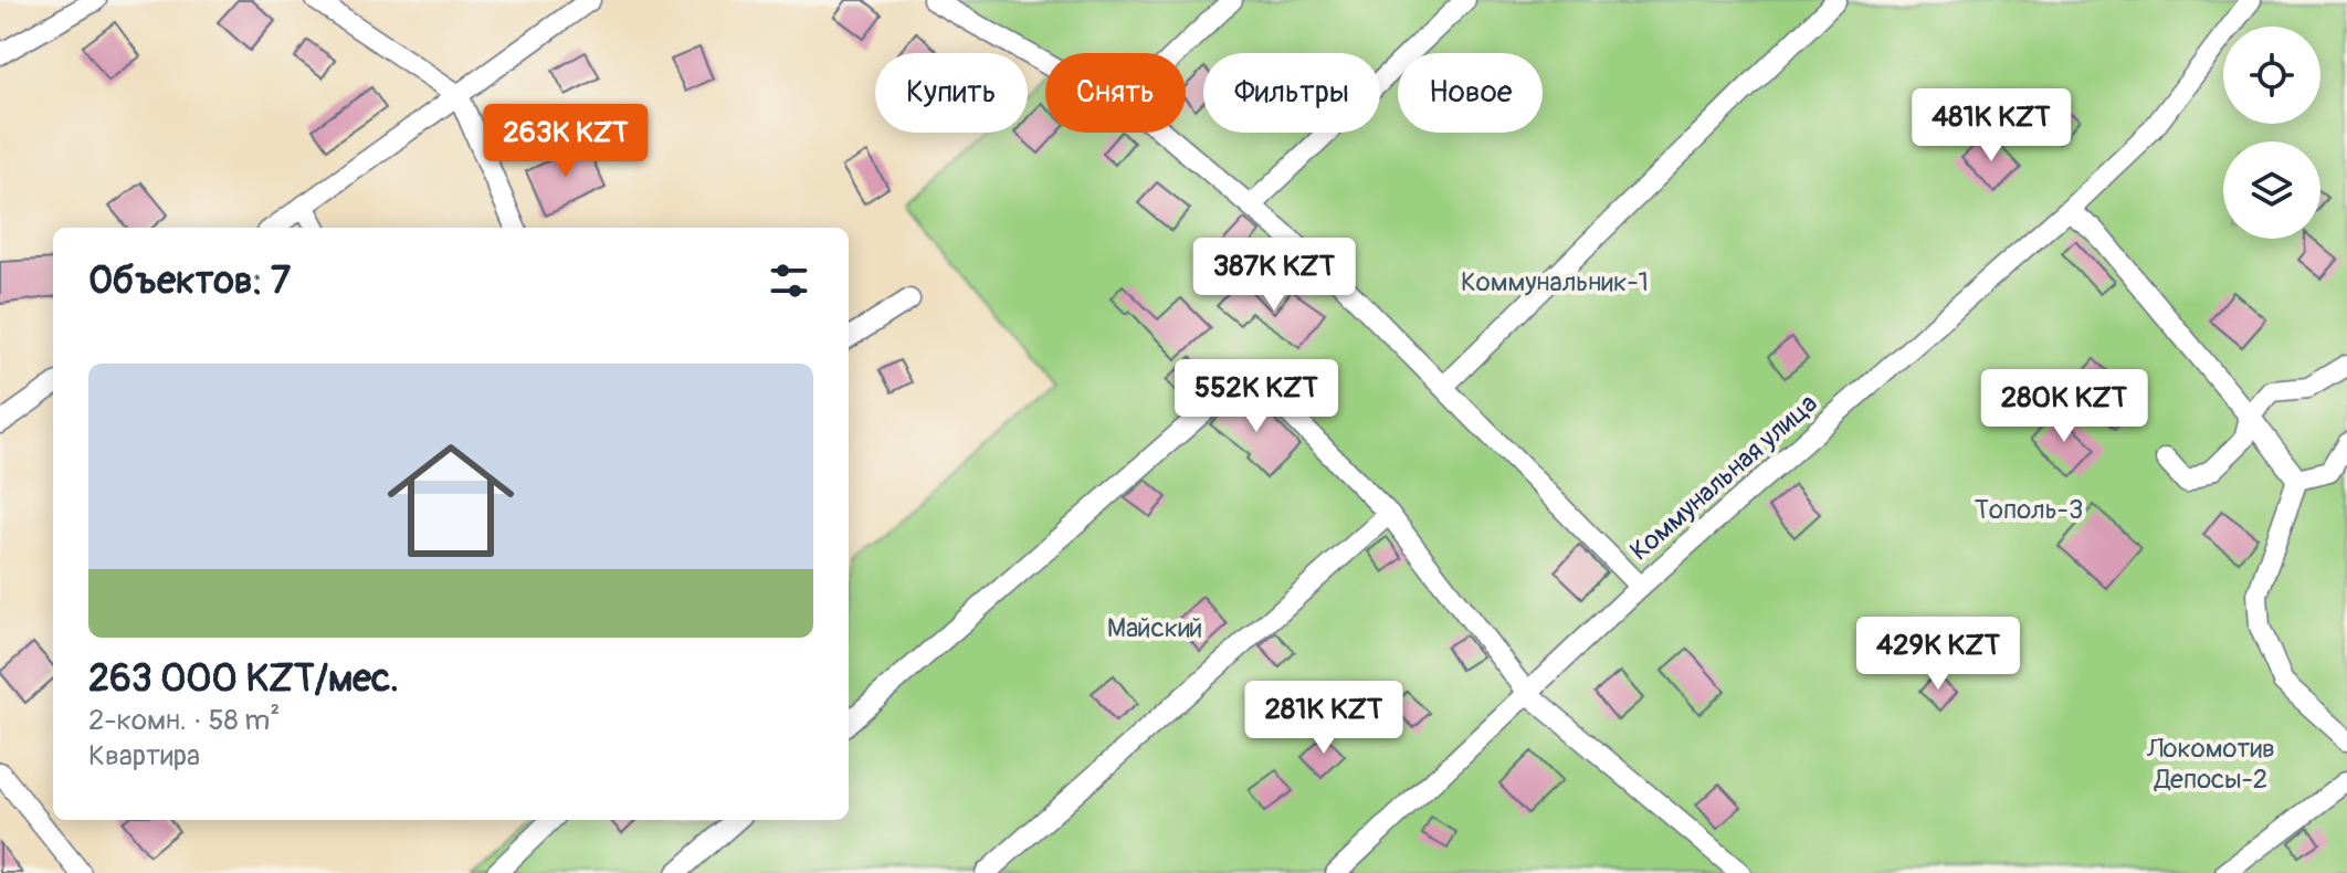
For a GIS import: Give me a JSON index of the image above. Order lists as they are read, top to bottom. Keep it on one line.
{"streets":{"lane":["Коммунальная улица"]},"parks":["Коммунальник-1","Тополь-3","Майский","Локомотив Депосы-2"],"page":{"chip":["Купить","Снять","Фильтры","Новое"],"price":["481K KZT","263K KZT","387K KZT","552K KZT","280K KZT","429K KZT","281K KZT"],"heading":"Объектов: 7","list":[{"name":"263 000 KZT/мес.","note":"2-комн. · 58 m² · Квартира"}]}}
